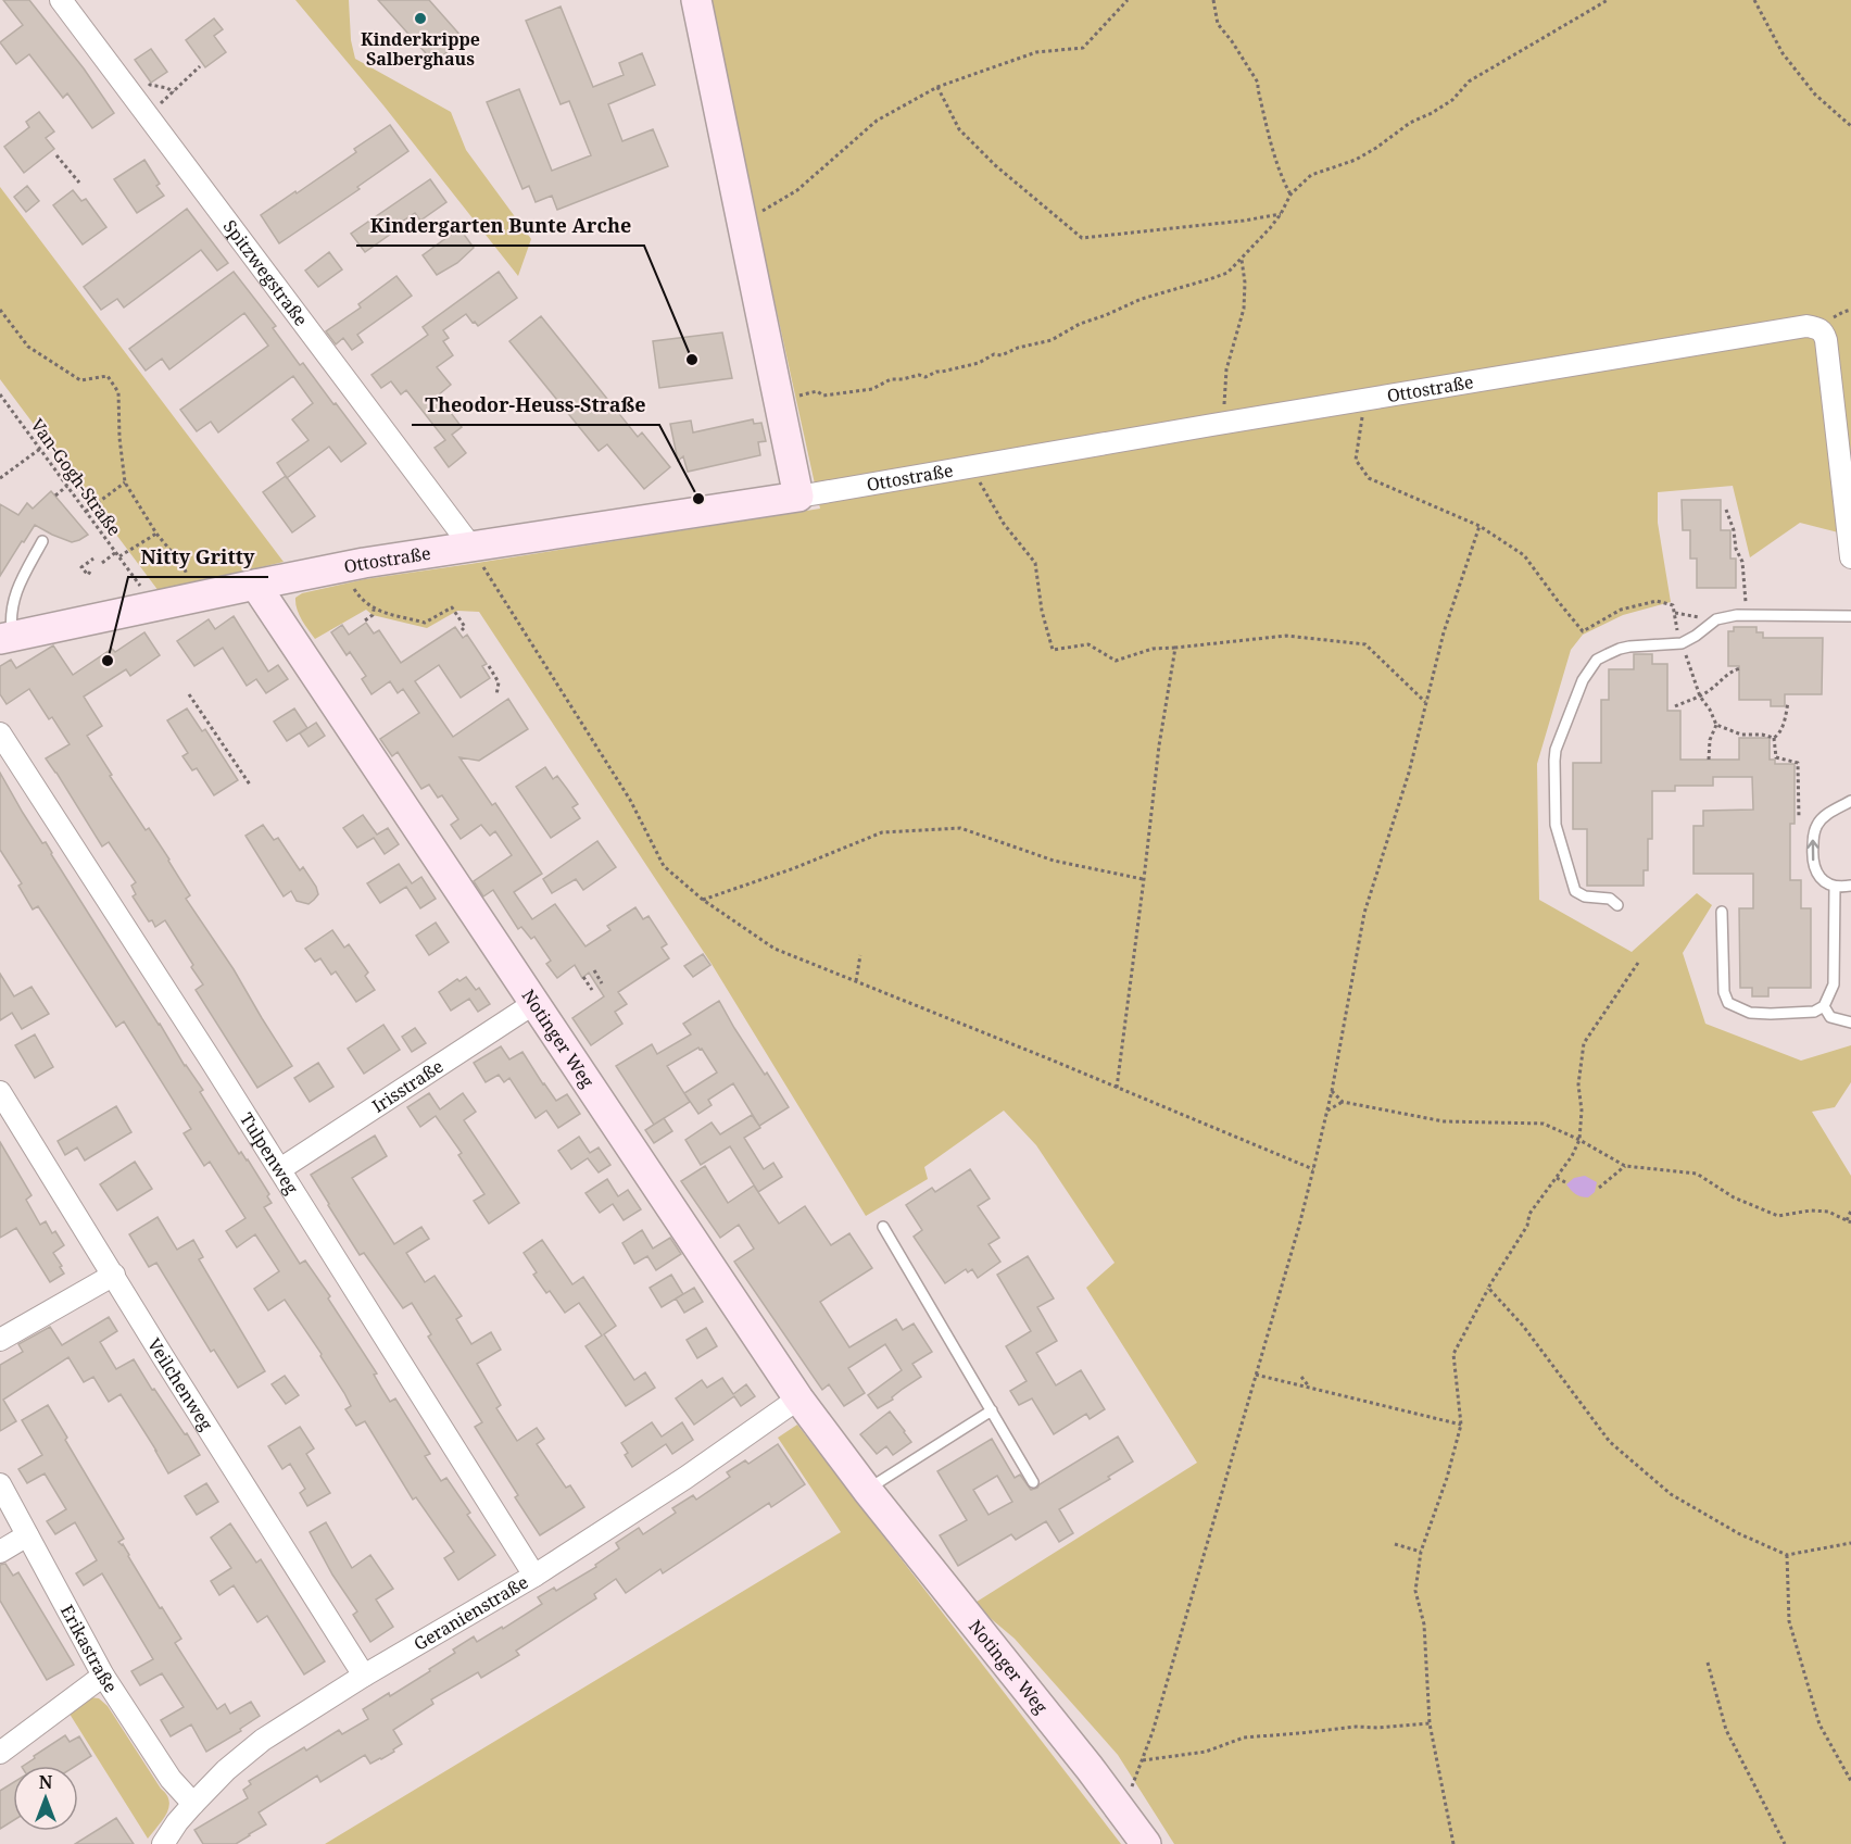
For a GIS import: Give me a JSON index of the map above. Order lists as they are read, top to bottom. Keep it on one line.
{"streets":{"street":["Spitzwegstraße","Ottostraße","Notinger Weg","Irisstraße","Tulpenweg","Veilchenweg","Geranienstraße","Erikastraße"],"path":["Van-Gogh-Straße"]},"crossings":[["Spitzwegstraße","Ottostraße"],["Ottostraße","Van-Gogh-Straße"],["Ottostraße","Notinger Weg"],["Notinger Weg","Irisstraße"],["Notinger Weg","Geranienstraße"],["Irisstraße","Tulpenweg"],["Tulpenweg","Geranienstraße"],["Veilchenweg","Geranienstraße"],["Geranienstraße","Erikastraße"]],"places":["Kinderkrippe Salberghaus","Kindergarten Bunte Arche","Theodor-Heuss-Straße","Nitty Gritty"],"north":"top"}
